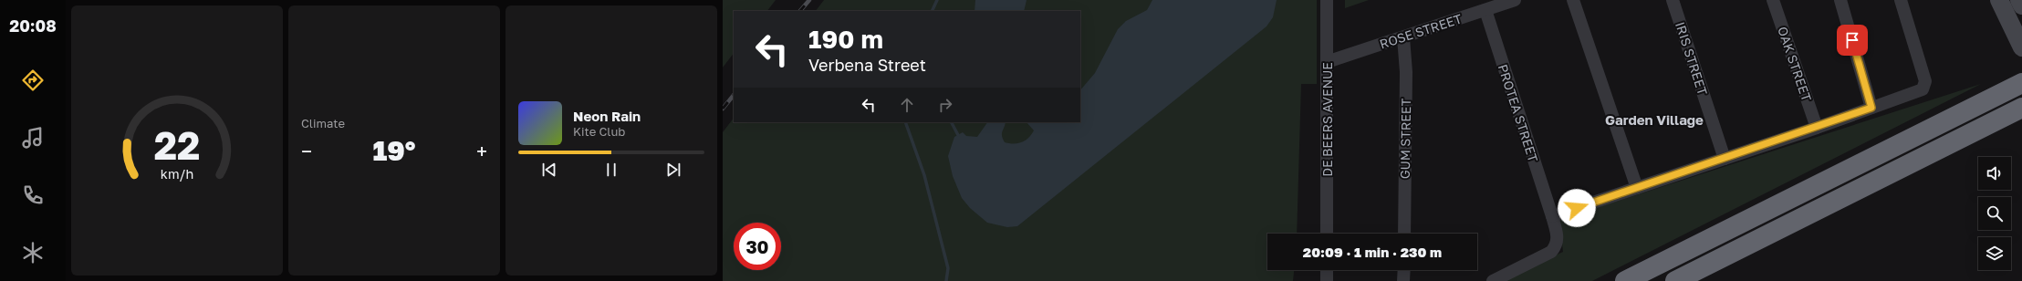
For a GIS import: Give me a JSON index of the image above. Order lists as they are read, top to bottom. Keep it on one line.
{"streets":{"street":["ROSE STREET","IRIS STREET","OAK STREET","PROTEA STREET","DE BEERS AVENUE","GUM STREET"]},"crossings":[["ROSE STREET","PROTEA STREET"],["ROSE STREET","DE BEERS AVENUE"],["ROSE STREET","GUM STREET"]],"districts":["Garden Village"],"page":{"tabs":"20:08","tile":"Climate","turn":["190 m","Verbena Street"],"song":["Neon Rain","Kite Club"],"heat":["−","19°","+"],"limit":"30","trip":"20:09 · 1 min · 230 m","gauge":["22","km/h"]}}
